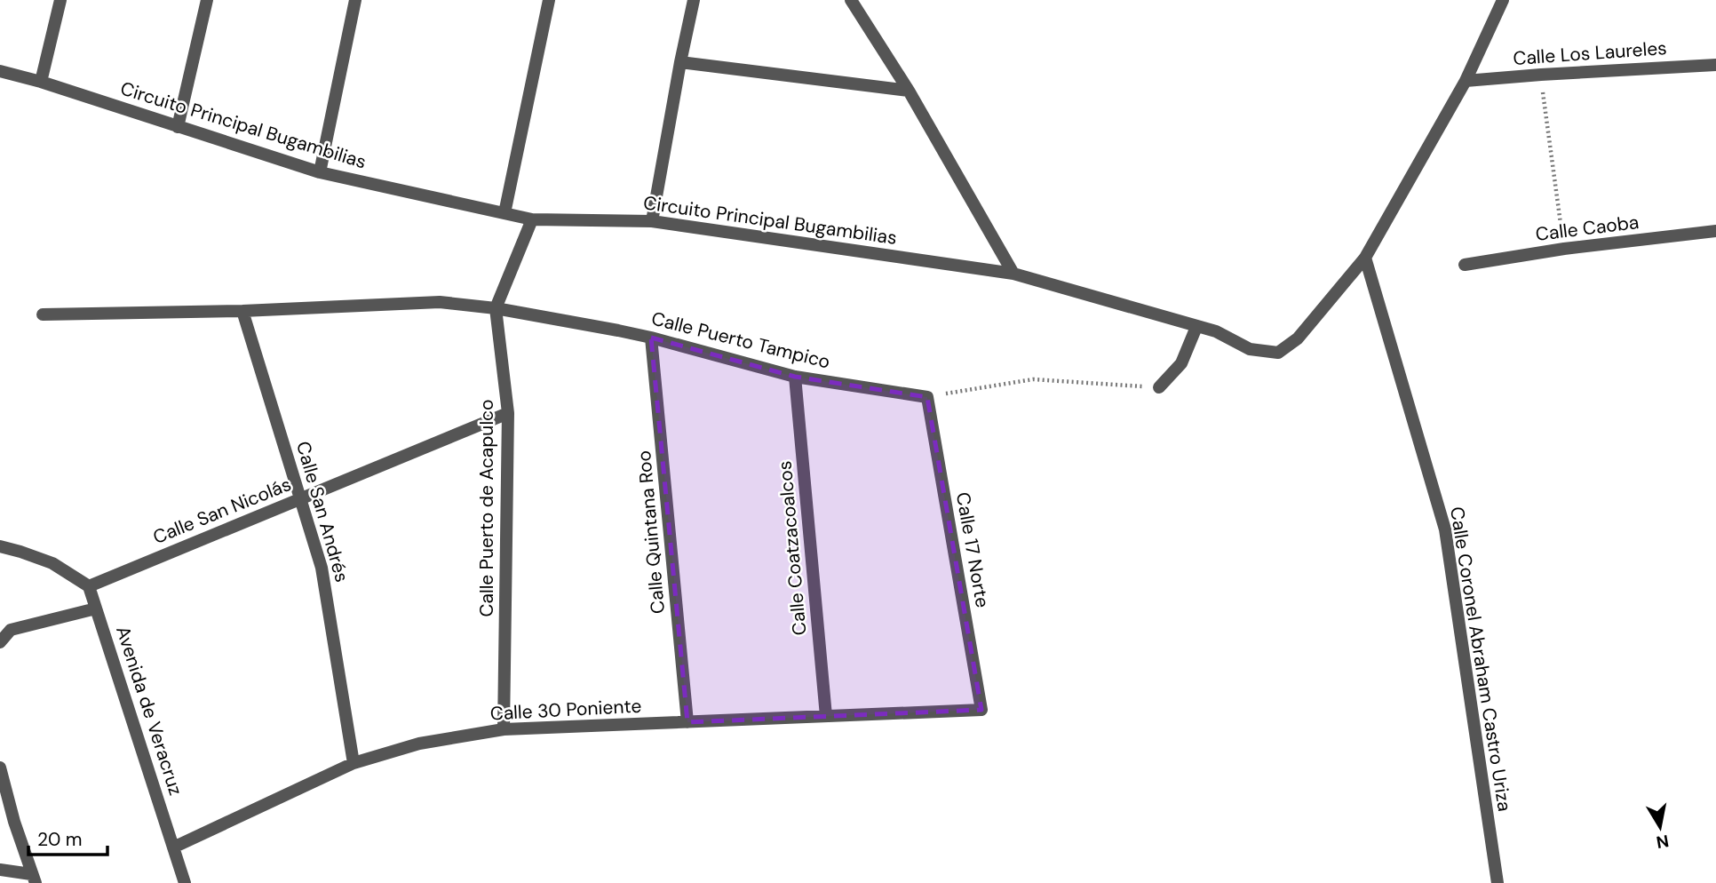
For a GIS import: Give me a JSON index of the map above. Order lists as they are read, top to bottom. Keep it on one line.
{"streets":{"street":["Calle Los Laureles","Circuito Principal Bugambilias","Calle Caoba","Calle Puerto Tampico","Calle Puerto de Acapulco","Calle San Nicolás","Calle San Andrés","Calle Quintana Roo","Calle Coatzacoalcos","Calle 17 Norte","Calle Coronel Abraham Castro Uriza","Calle 30 Poniente","Avenida de Veracruz"]},"crossings":[["Circuito Principal Bugambilias","Calle Puerto de Acapulco"],["Circuito Principal Bugambilias","Calle Coronel Abraham Castro Uriza"],["Calle Puerto Tampico","Calle Puerto de Acapulco"],["Calle Puerto Tampico","Calle San Andrés"],["Calle Puerto Tampico","Calle Quintana Roo"],["Calle Puerto Tampico","Calle Coatzacoalcos"],["Calle Puerto Tampico","Calle 17 Norte"],["Calle Puerto de Acapulco","Calle San Nicolás"],["Calle Puerto de Acapulco","Calle 30 Poniente"],["Calle San Nicolás","Calle San Andrés"],["Calle San Nicolás","Avenida de Veracruz"],["Calle San Andrés","Calle 30 Poniente"],["Calle Quintana Roo","Calle 30 Poniente"],["Calle Coatzacoalcos","Calle 30 Poniente"],["Calle 17 Norte","Calle 30 Poniente"],["Calle 30 Poniente","Avenida de Veracruz"]],"scale_bar":"20 m","north":"bottom"}
